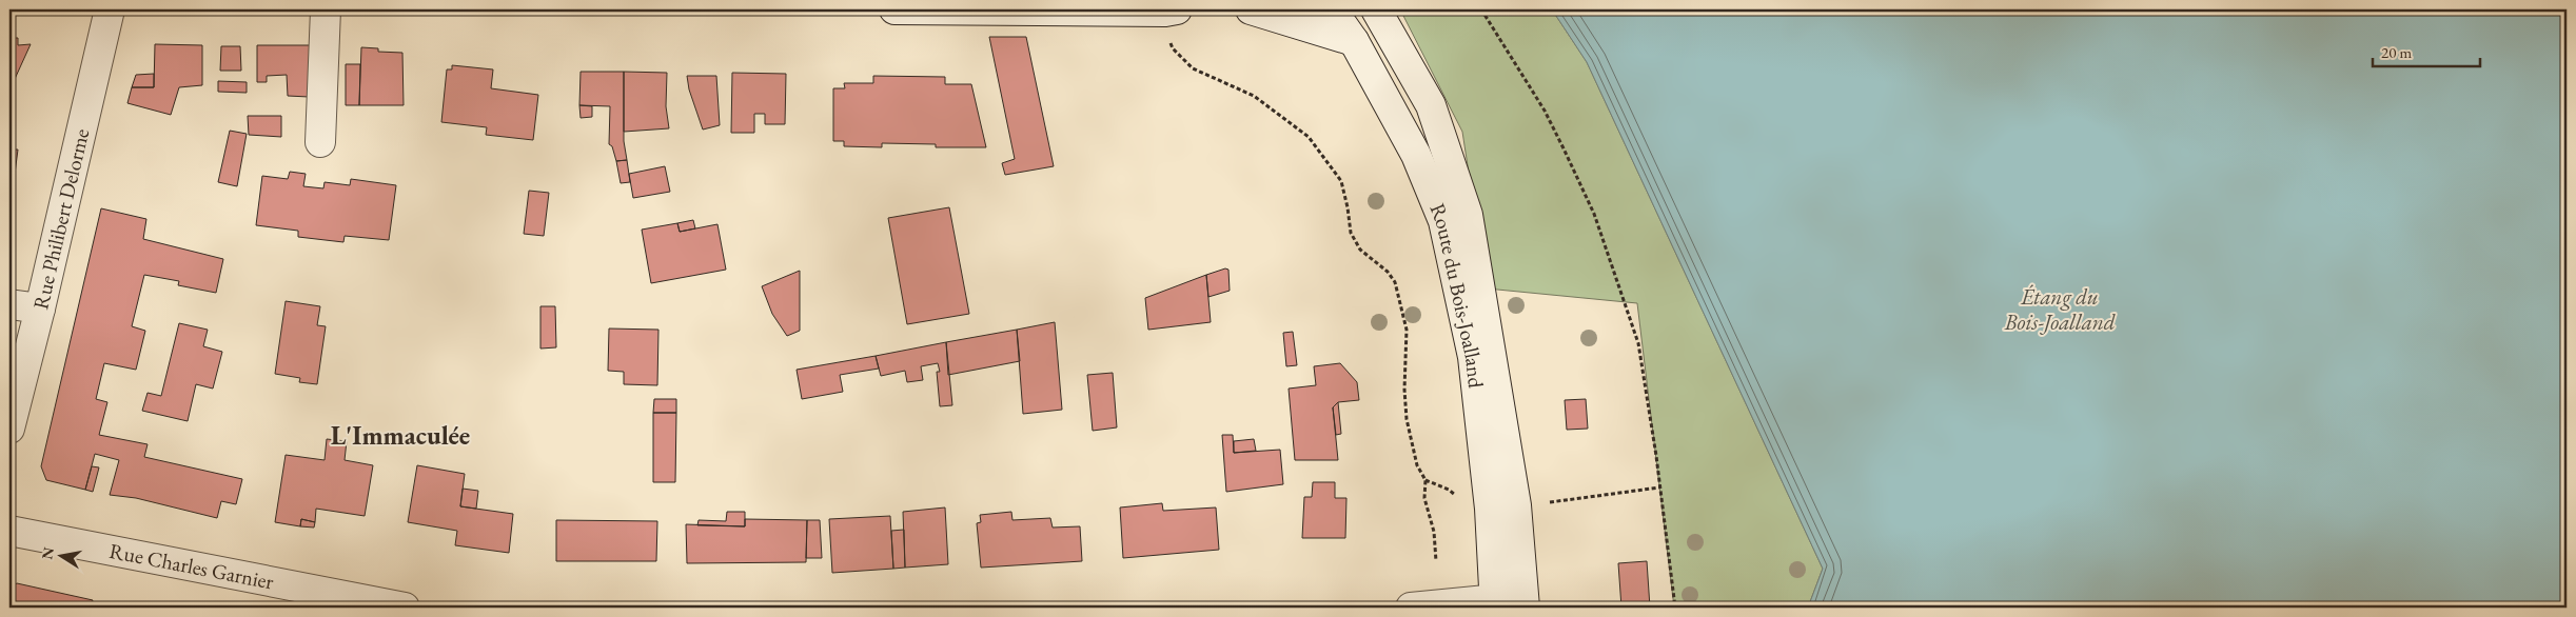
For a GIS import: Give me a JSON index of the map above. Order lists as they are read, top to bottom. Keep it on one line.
{"streets":{"street":["Rue Philibert Delorme","Route du Bois-Joalland","Rue Charles Garnier"]},"districts":["L'Immaculée"],"water":["Étang du Bois-Joalland"],"scale_bar":"20 m","north":"left"}
